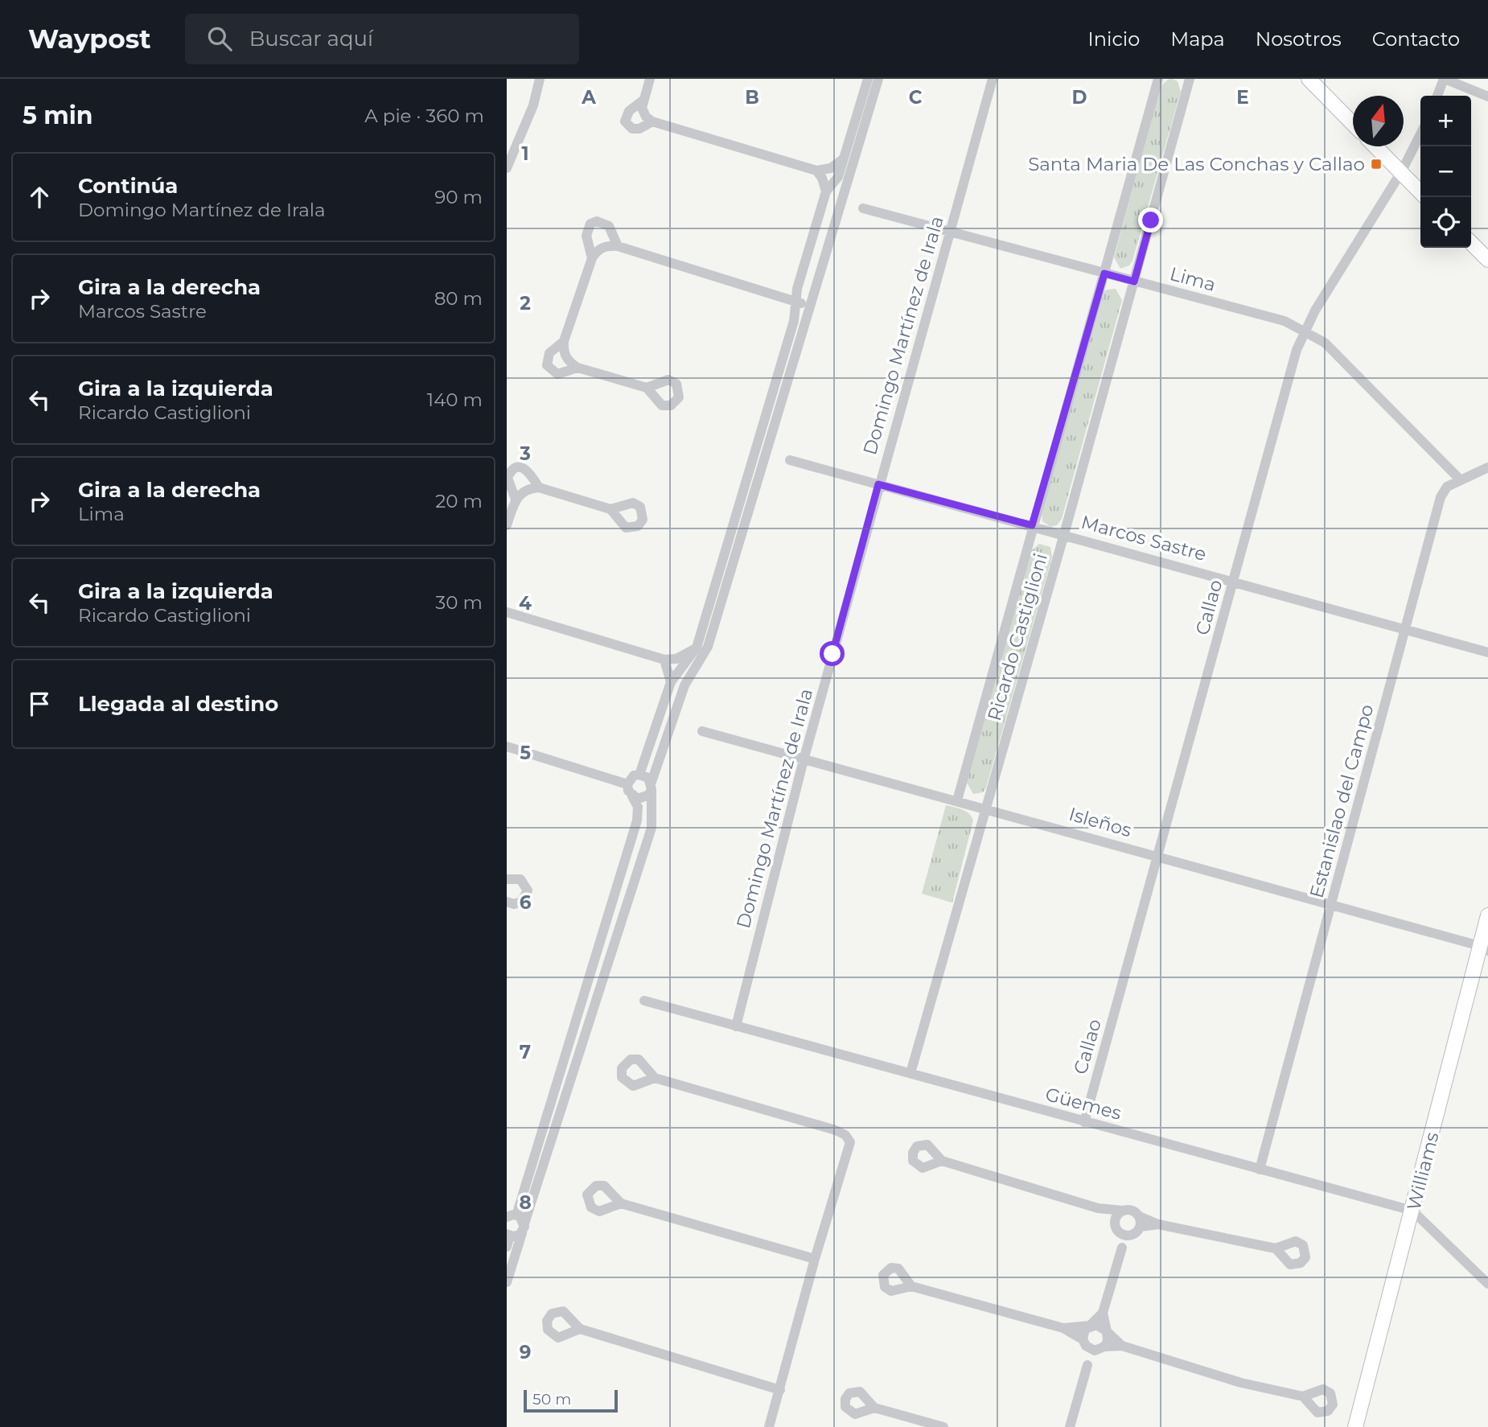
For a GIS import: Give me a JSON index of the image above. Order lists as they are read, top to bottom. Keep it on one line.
{"streets":{"street":["Lima","Domingo Martínez de Irala","Marcos Sastre","Callao","Ricardo Castiglioni","Estanislao del Campo","Isleños","Güemes","Williams"]},"crossings":[["Lima","Domingo Martínez de Irala"],["Lima","Callao"],["Lima","Ricardo Castiglioni"],["Lima","Estanislao del Campo"],["Domingo Martínez de Irala","Marcos Sastre"],["Domingo Martínez de Irala","Isleños"],["Domingo Martínez de Irala","Güemes"],["Marcos Sastre","Callao"],["Marcos Sastre","Ricardo Castiglioni"],["Marcos Sastre","Estanislao del Campo"],["Callao","Isleños"],["Callao","Güemes"],["Ricardo Castiglioni","Isleños"],["Ricardo Castiglioni","Güemes"],["Estanislao del Campo","Isleños"],["Estanislao del Campo","Güemes"],["Isleños","Williams"],["Güemes","Williams"]],"places":{"transit":["Santa Maria De Las Conchas y Callao"]},"scale_bar":"50 m","north":"top","page":{"header":"Waypost","search":"Buscar aquí","nav":["Inicio","Mapa","Nosotros","Contacto"],"heading":["5 min","A pie · 360 m"],"map_buttons":["+","−"],"list":[["Continúa","Domingo Martínez de Irala","90 m"],["Gira a la derecha","Marcos Sastre","80 m"],["Gira a la izquierda","Ricardo Castiglioni","140 m"],["Gira a la derecha","Lima","20 m"],["Gira a la izquierda","Ricardo Castiglioni","30 m"],"Llegada al destino"],"scale":"50 m"},"grid":{"columns":["A","B","C","D","E"],"rows":["1","2","3","4","5","6","7","8","9"]}}
